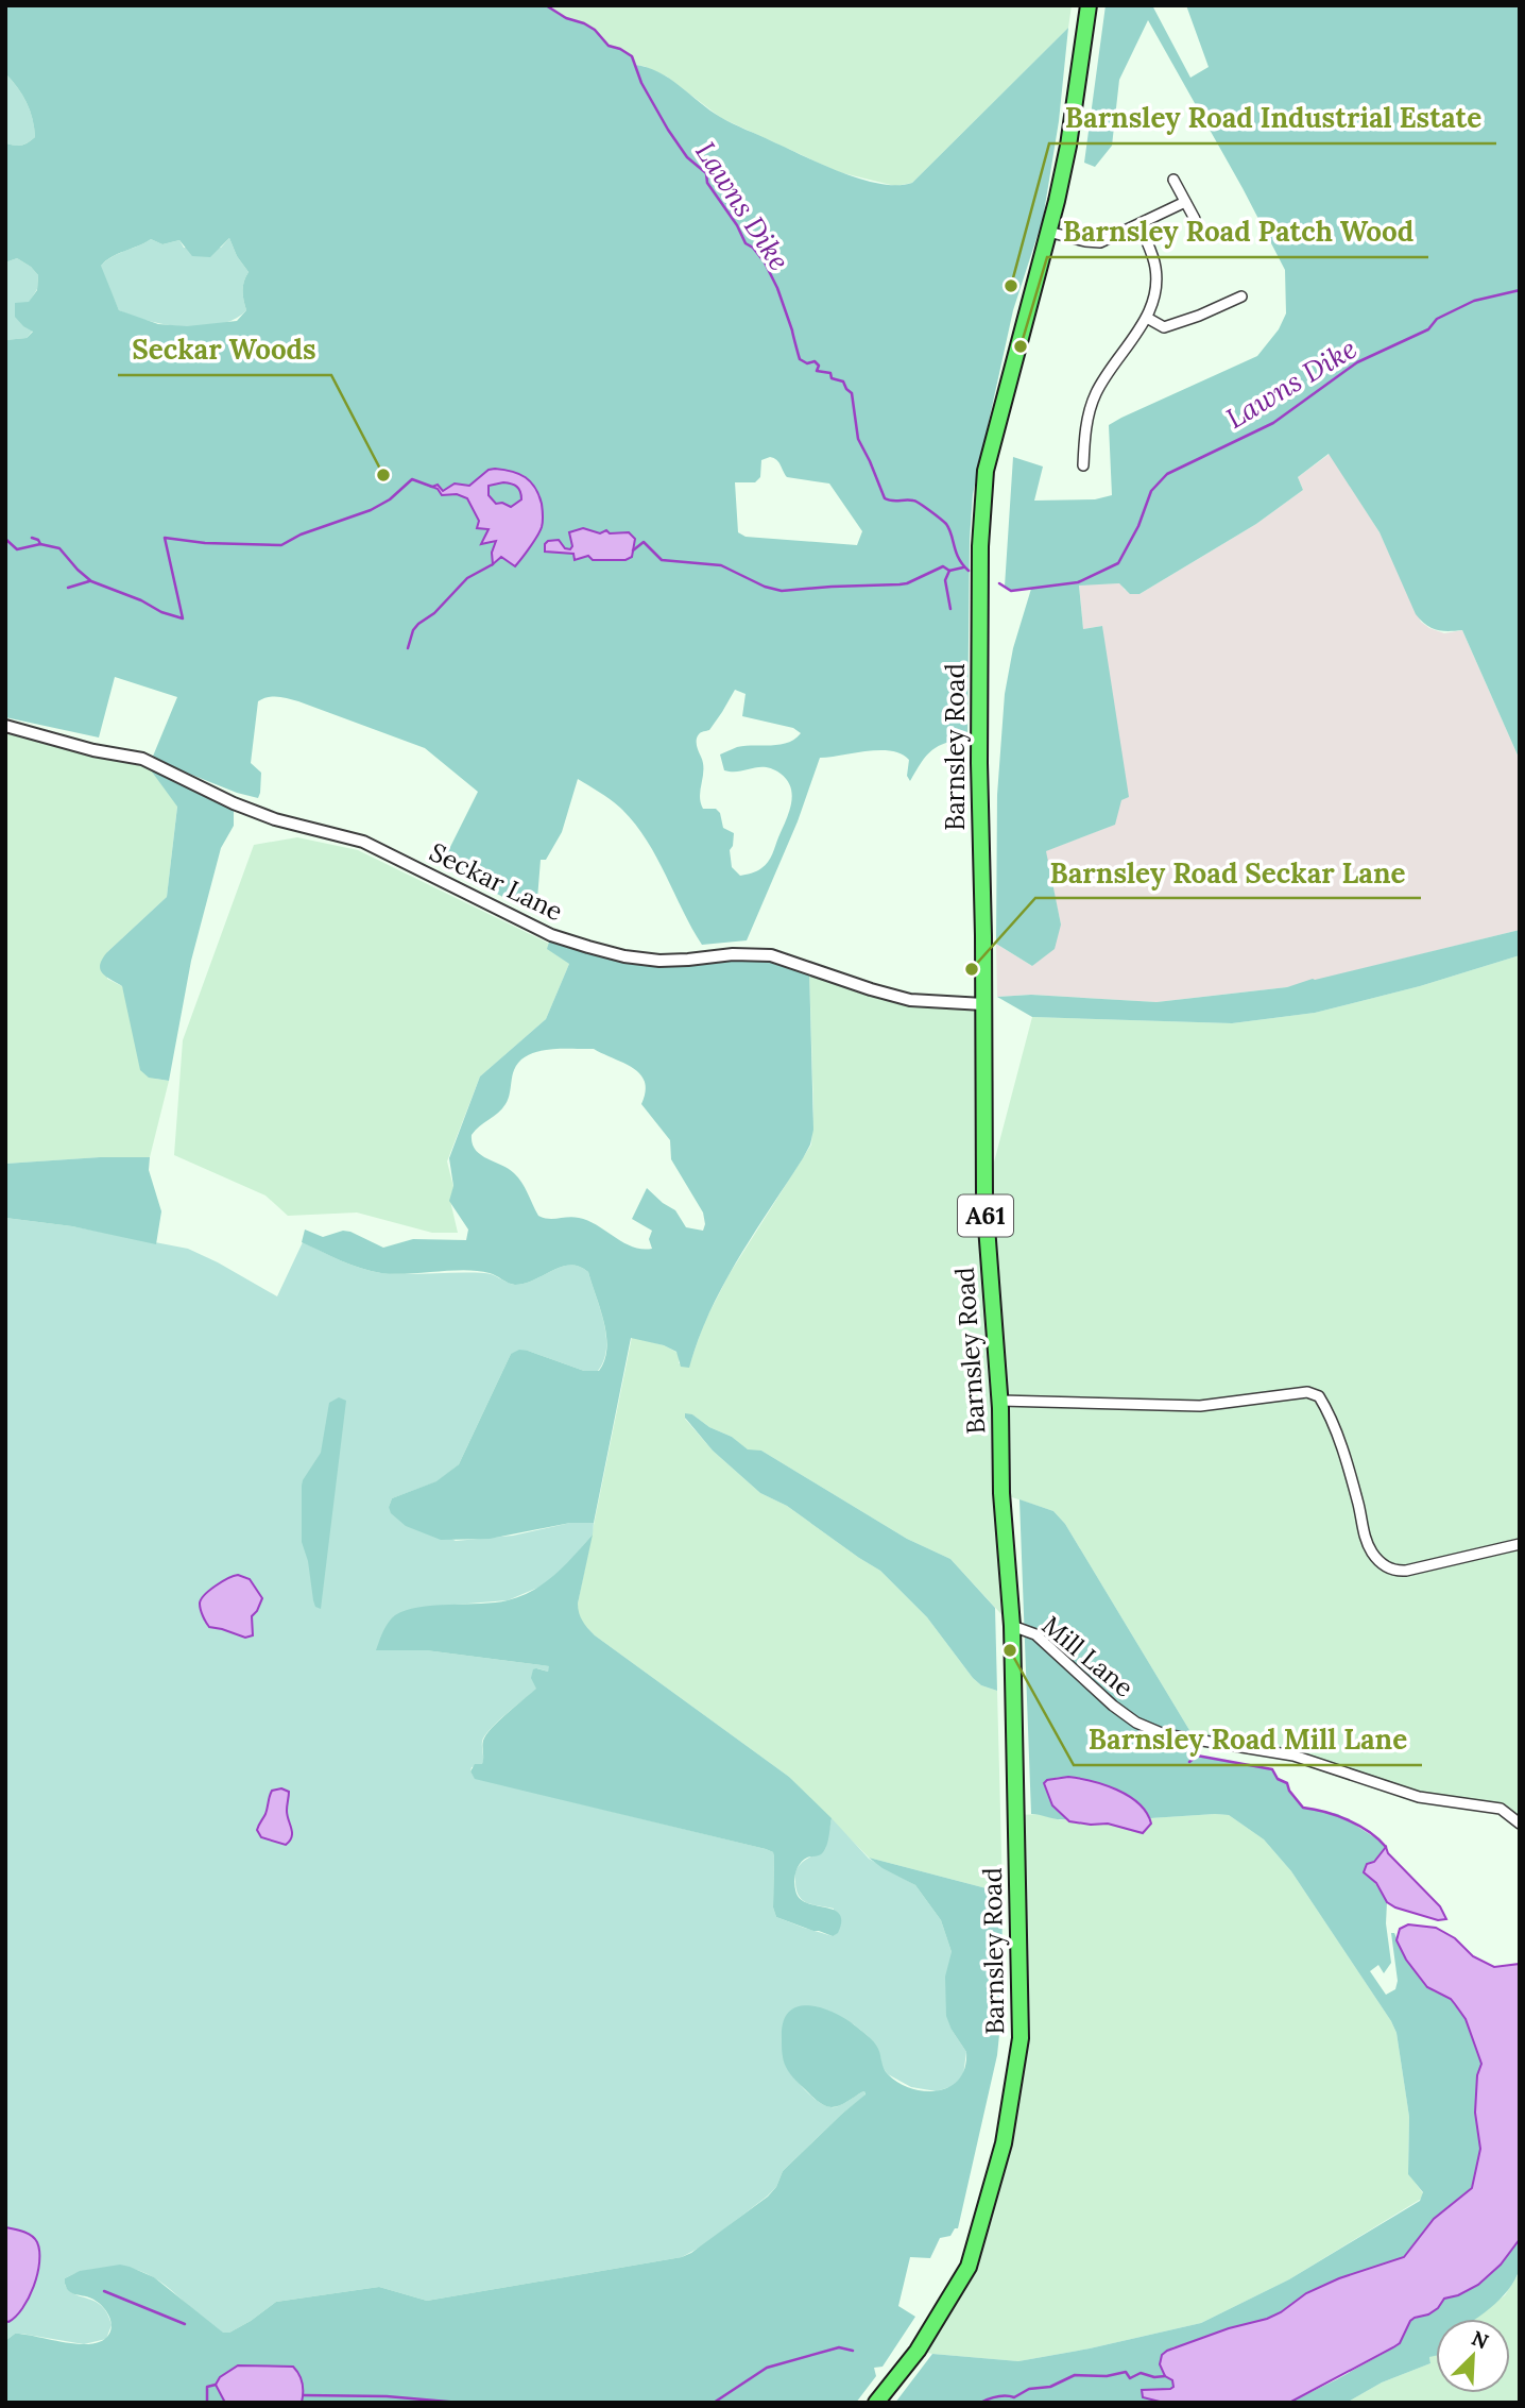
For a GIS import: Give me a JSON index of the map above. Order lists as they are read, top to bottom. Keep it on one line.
{"streets":{"main road":["Barnsley Road","A61"],"street":["Seckar Lane","Mill Lane"]},"crossings":[["Barnsley Road","Seckar Lane"],["Barnsley Road","Mill Lane"]],"water":["Lawns Dike"],"places":["Barnsley Road Industrial Estate","Barnsley Road Patch Wood","Seckar Woods","Barnsley Road Seckar Lane","Barnsley Road Mill Lane"],"north":"top right"}
